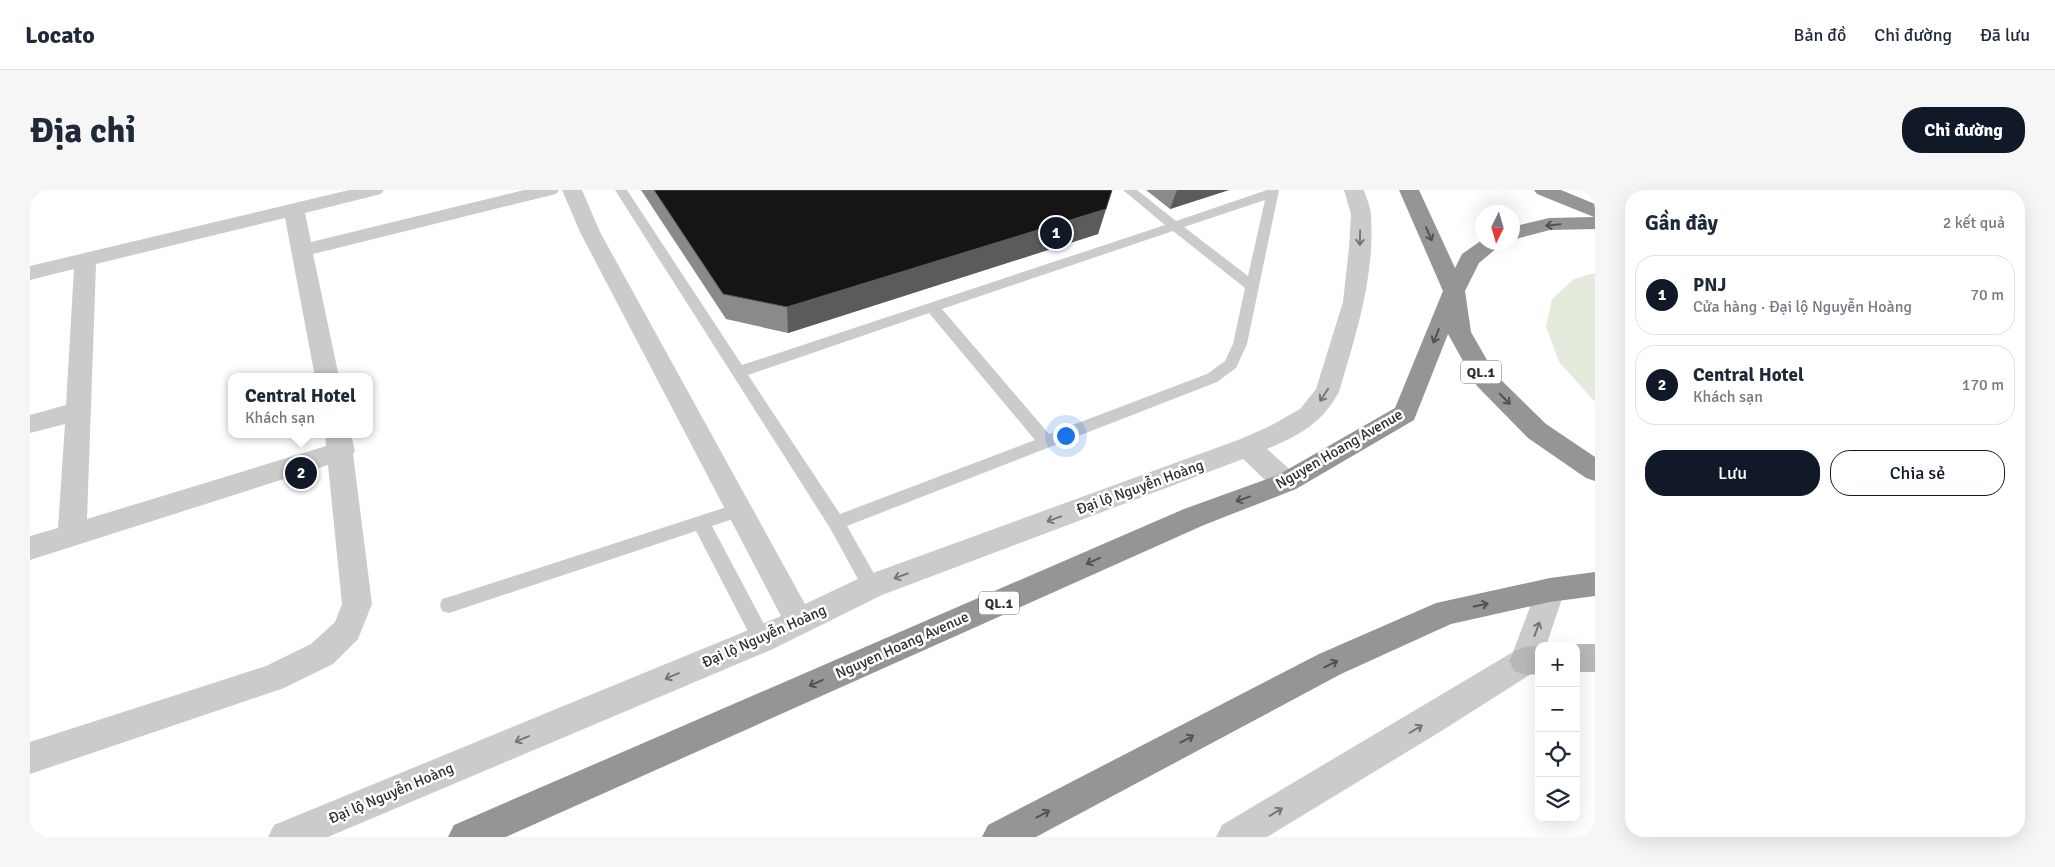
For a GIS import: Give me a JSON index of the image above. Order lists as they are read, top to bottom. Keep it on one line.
{"streets":{"highway":["QL.1","Nguyen Hoang Avenue"],"street":["Đại lộ Nguyễn Hoàng"]},"crossings":[["QL.1","Nguyen Hoang Avenue"]],"one_way":["Đại lộ Nguyễn Hoàng"],"north":"bottom","page":{"header":"Locato","nav":["Bản đồ","Chỉ đường","Đã lưu"],"buttons":["Chỉ đường",["Lưu","Chia sẻ"]],"title":"Địa chỉ","heading":["Gần đây","2 kết quả"],"pins":["1","2"],"list":[{"mark":"1","name":"PNJ","note":"Cửa hàng · Đại lộ Nguyễn Hoàng","value":"70 m"},{"mark":"2","name":"Central Hotel","note":"Khách sạn","value":"170 m"}],"popup":["Central Hotel","Khách sạn"],"map_buttons":["+","−"]}}
